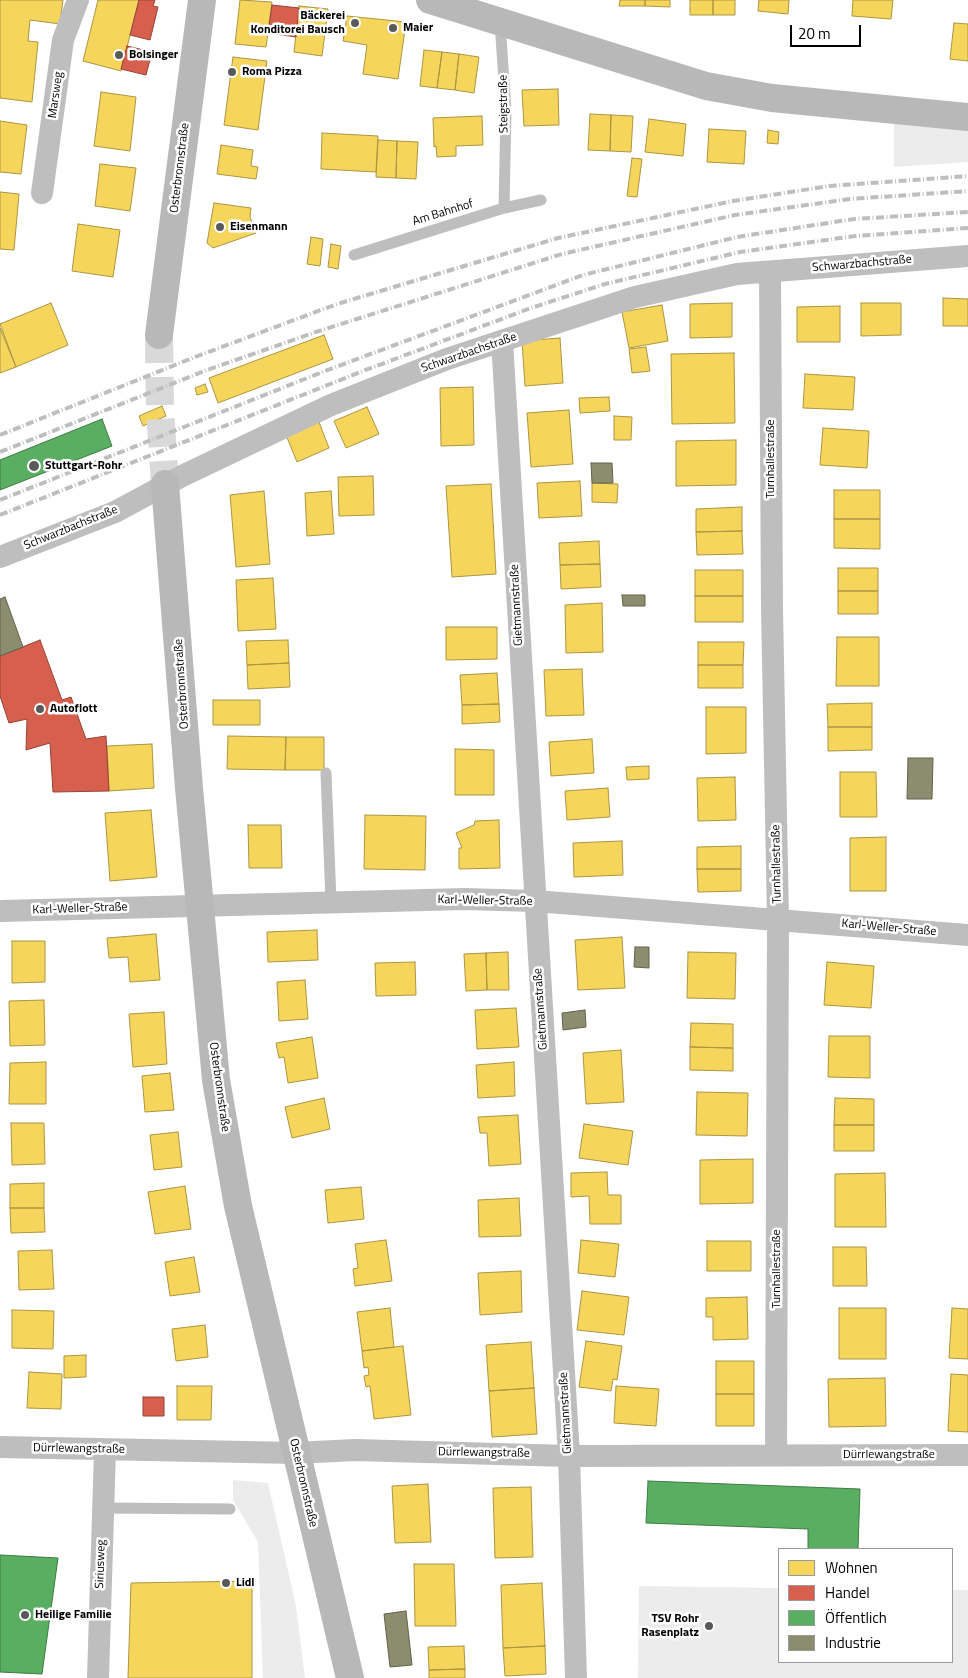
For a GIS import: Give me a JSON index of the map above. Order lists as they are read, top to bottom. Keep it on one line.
{"streets":{"street":["Marsweg","Osterbronnstraße","Schwarzbachstraße","Turnhallestraße","Gietmannstraße","Karl-Weller-Straße","Dürrlewangstraße","Siriusweg"],"lane":["Steigstraße","Am Bahnhof"]},"crossings":[["Steigstraße","Am Bahnhof"],["Osterbronnstraße","Schwarzbachstraße"],["Osterbronnstraße","Karl-Weller-Straße"],["Osterbronnstraße","Dürrlewangstraße"],["Schwarzbachstraße","Turnhallestraße"],["Schwarzbachstraße","Gietmannstraße"],["Turnhallestraße","Karl-Weller-Straße"],["Turnhallestraße","Dürrlewangstraße"],["Gietmannstraße","Karl-Weller-Straße"],["Gietmannstraße","Dürrlewangstraße"],["Dürrlewangstraße","Siriusweg"]],"places":["Bäckerei Konditorei Bausch","Maier","Bolsinger","Roma Pizza","Eisenmann","Stuttgart-Rohr","Autoflott","Lidl","Heilige Familie","TSV Rohr Rasenplatz"],"legend":["Wohnen","Handel","Öffentlich","Industrie"],"scale_bar":"20 m"}
